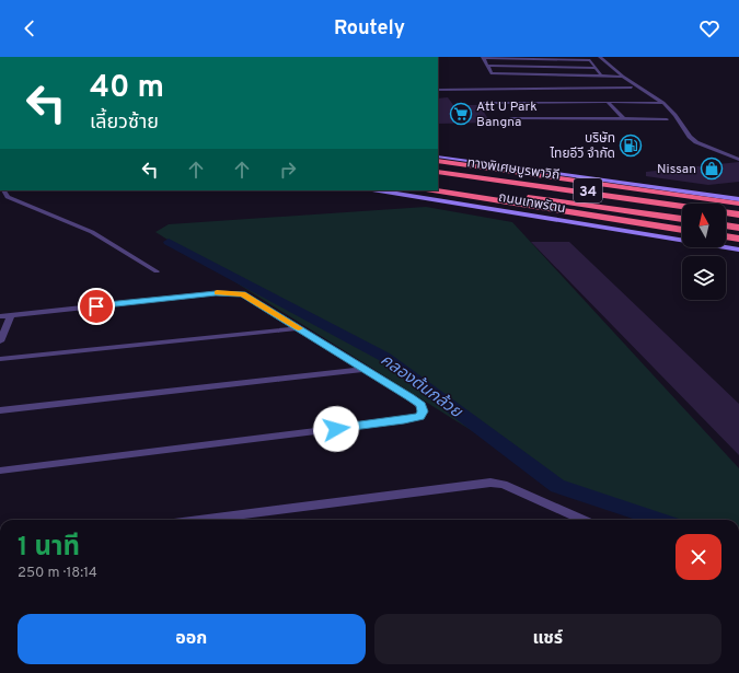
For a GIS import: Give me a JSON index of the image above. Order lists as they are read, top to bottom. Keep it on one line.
{"streets":{"highway":["ทางพิเศษบูรพาวิถี","34","ถนนเทพรัตน"]},"crossings":[["ทางพิเศษบูรพาวิถี","ถนนเทพรัตน"]],"water":["คลองต้นกล้วย"],"places":{"supermarket":["Att U Park Bangna"],"fuel station":["บริษัท ไทยอีวี จำกัด"],"shop":["Nissan"]},"north":"top","page":{"header":"Routely","turn":["40 m","เลี้ยวซ้าย"],"heading":["1 นาที","250 m · 18:14"],"buttons":["ออก","แชร์"]}}
